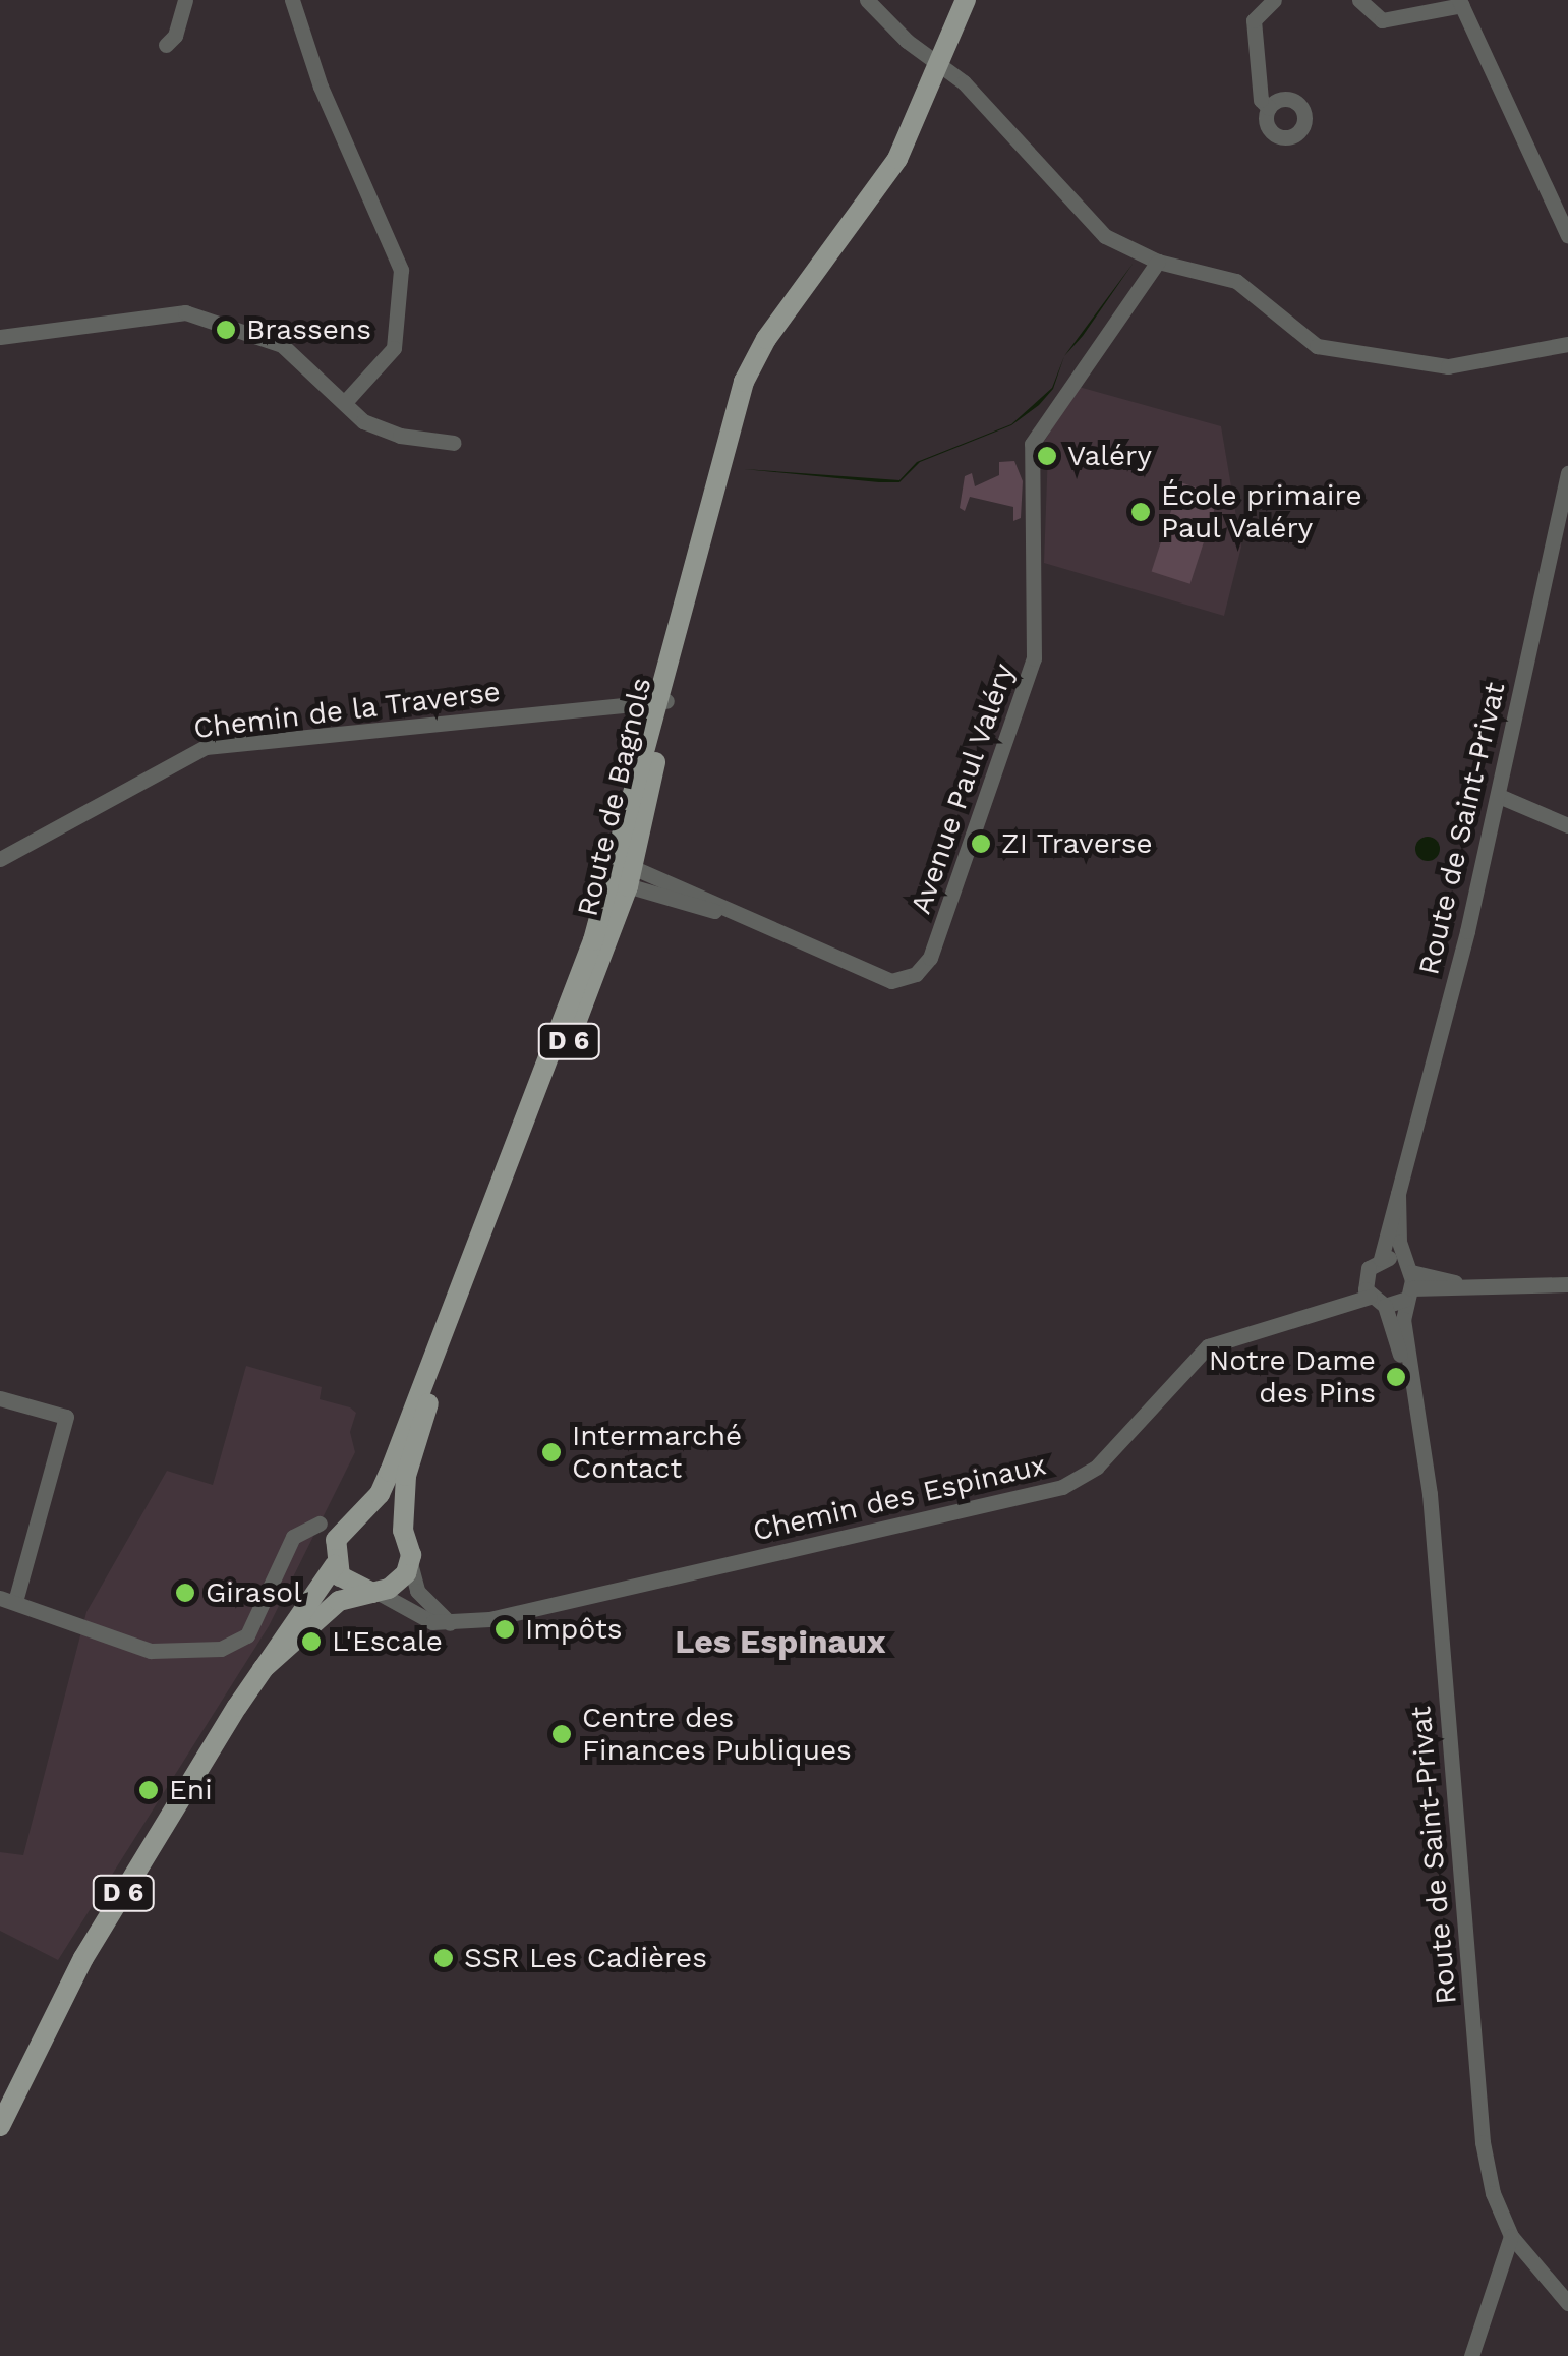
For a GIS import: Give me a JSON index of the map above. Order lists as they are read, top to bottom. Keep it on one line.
{"streets":{"main road":["Route de Bagnols","D 6"],"street":["Chemin de la Traverse","Avenue Paul Valéry","Route de Saint-Privat","Chemin des Espinaux"]},"crossings":[["Chemin de la Traverse","Route de Bagnols"],["Avenue Paul Valéry","Route de Bagnols"],["Route de Bagnols","D 6"],["Route de Saint-Privat","Chemin des Espinaux"],["D 6","Chemin des Espinaux"]],"districts":["Les Espinaux"],"places":["Brassens","Valéry","École primaire Paul Valéry","ZI Traverse","Notre Dame des Pins","Intermarché Contact","Girasol","Impôts","L'Escale","Centre des Finances Publiques","Eni","SSR Les Cadières"]}
